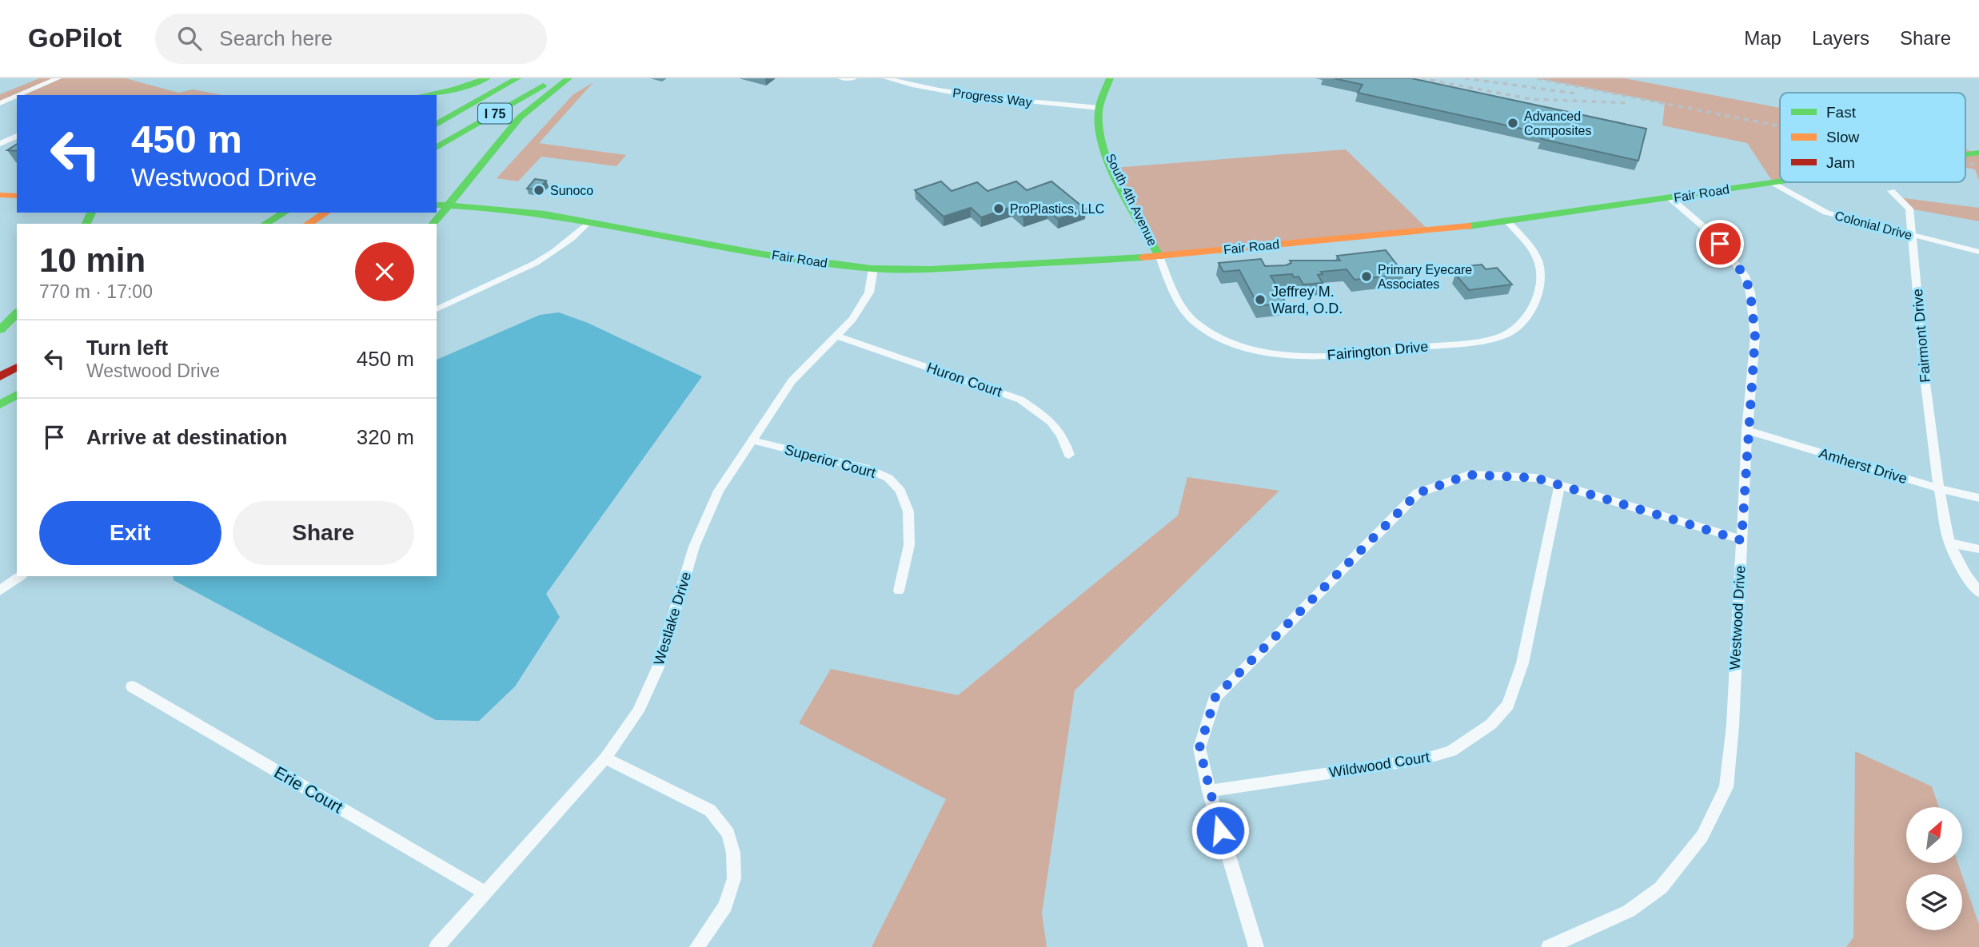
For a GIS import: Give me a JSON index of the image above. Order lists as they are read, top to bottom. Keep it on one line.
{"streets":{"main road":["I 75","Fair Road","South 4th Avenue"],"street":["Progress Way","Colonial Drive","Fairmont Drive","Fairington Drive","Huron Court","Superior Court","Amherst Drive","Westwood Drive","Westlake Drive","Wildwood Court","Erie Court"]},"crossings":[["Progress Way","South 4th Avenue"],["Fair Road","South 4th Avenue"],["Fair Road","Colonial Drive"],["Fair Road","Fairington Drive"],["Fair Road","Westwood Drive"],["Fair Road","Westlake Drive"],["South 4th Avenue","Fairington Drive"],["Colonial Drive","Fairmont Drive"],["Fairmont Drive","Amherst Drive"],["Huron Court","Westlake Drive"],["Superior Court","Westlake Drive"],["Amherst Drive","Westwood Drive"],["Westlake Drive","Erie Court"]],"places":["Advanced Composites","Sunoco","ProPlastics, LLC","Primary Eyecare Associates","Jeffrey M. Ward, O.D."],"legend":["Fast","Slow","Jam"],"north":"top right","page":{"header":"GoPilot","search":"Search here","nav":["Map","Layers","Share"],"turn":["450 m","Westwood Drive"],"heading":["10 min","770 m · 17:00"],"list":[{"name":"Turn left","note":"Westwood Drive","value":"450 m"},{"name":"Arrive at destination","value":"320 m"}],"buttons":["Exit","Share"]}}
